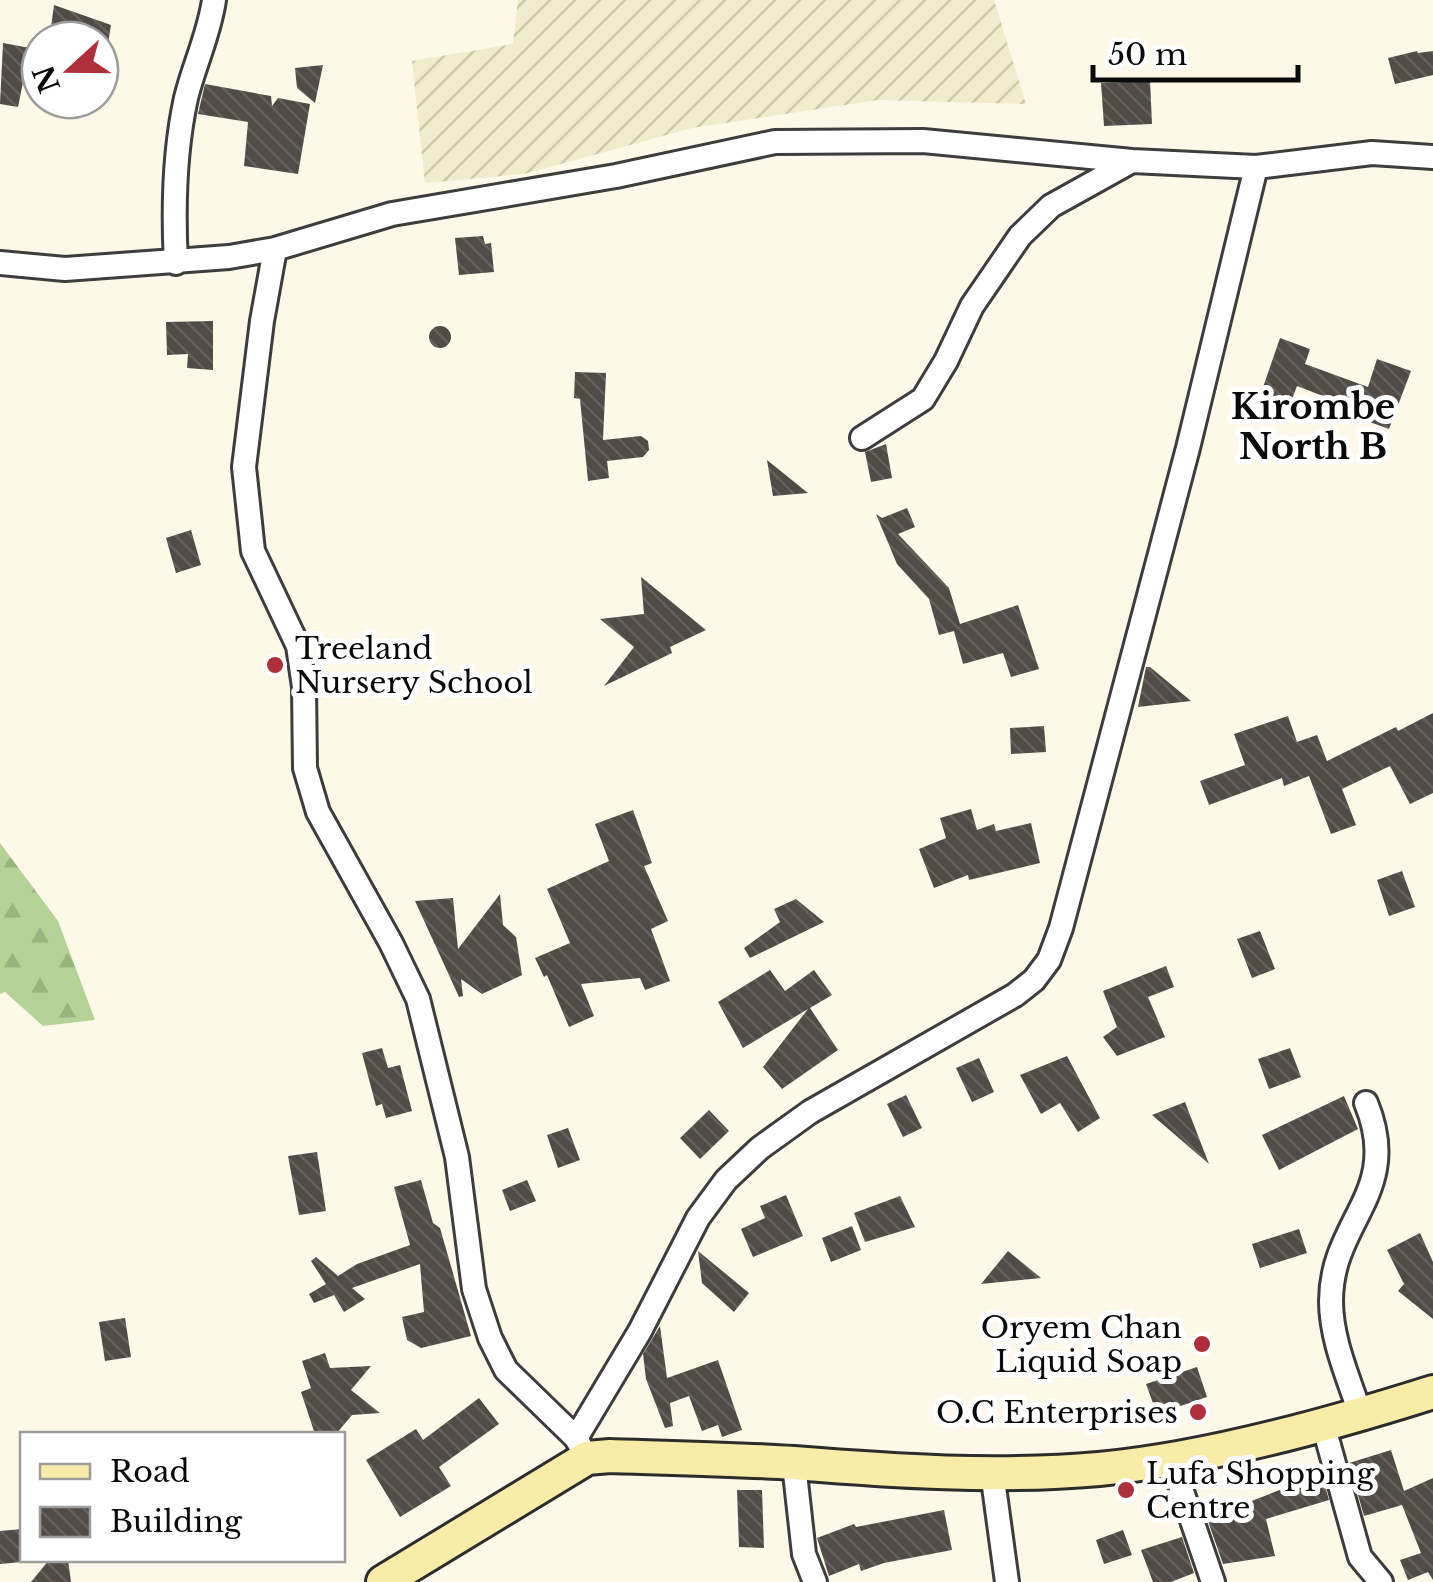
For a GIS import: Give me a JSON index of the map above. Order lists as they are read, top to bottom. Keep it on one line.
{"districts":["Kirombe North B"],"places":["Treeland Nursery School","Oryem Chan Liquid Soap","O.C Enterprises","Lufa Shopping Centre"],"legend":["Road","Building"],"scale_bar":"50 m","north":"left"}
